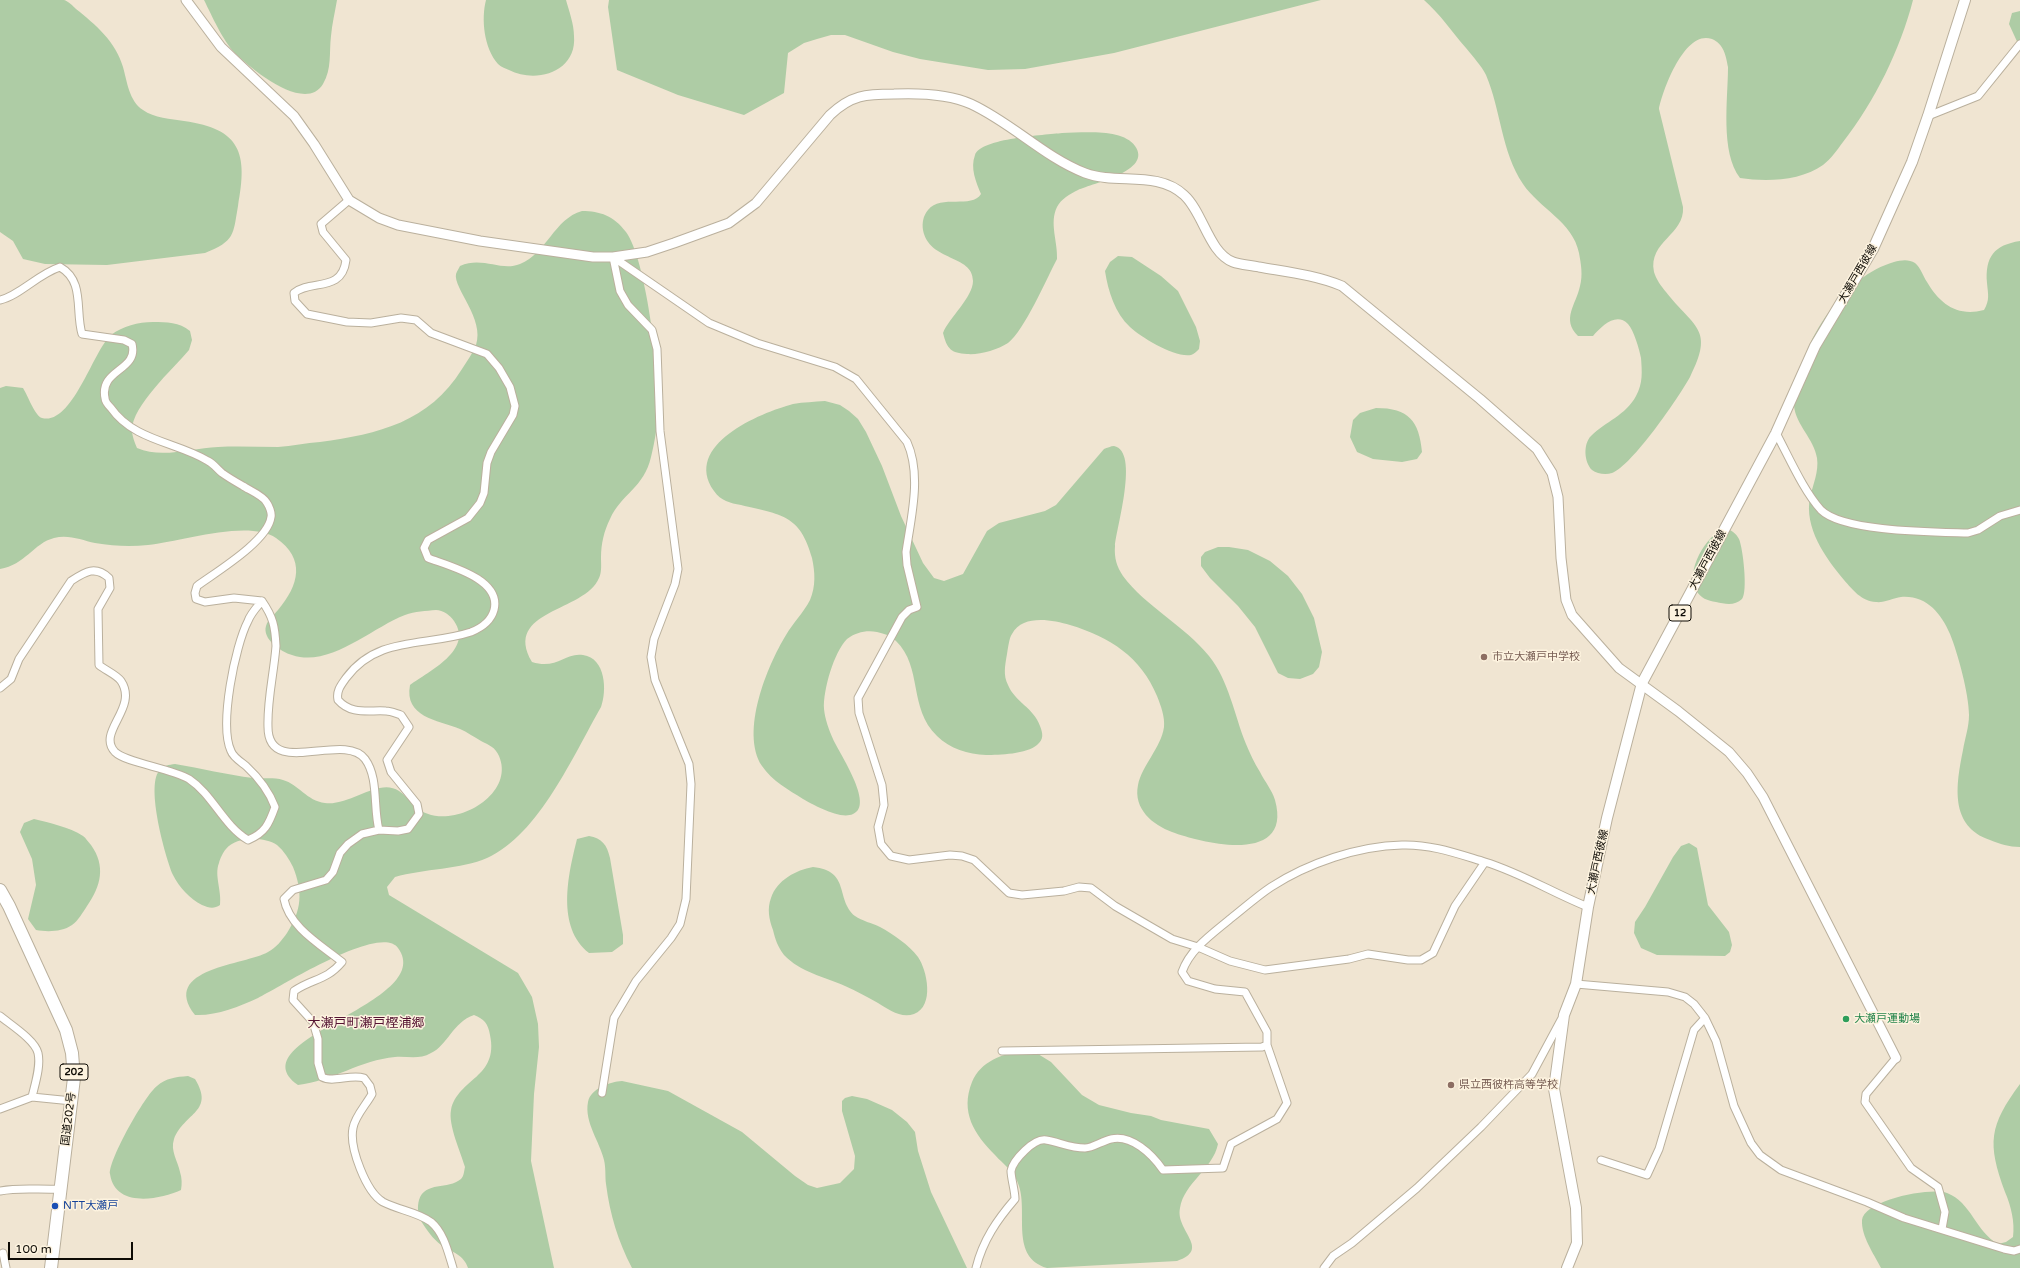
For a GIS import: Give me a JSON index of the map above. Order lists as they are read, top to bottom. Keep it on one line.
{"streets":{"highway":["202","国道202号"],"main road":["大瀬戸西彼線","12"]},"districts":["大瀬戸町瀬戸樫浦郷"],"places":["市立大瀬戸中学校","大瀬戸運動場","県立西彼杵高等学校","NTT大瀬戸"],"scale_bar":"100 m"}
